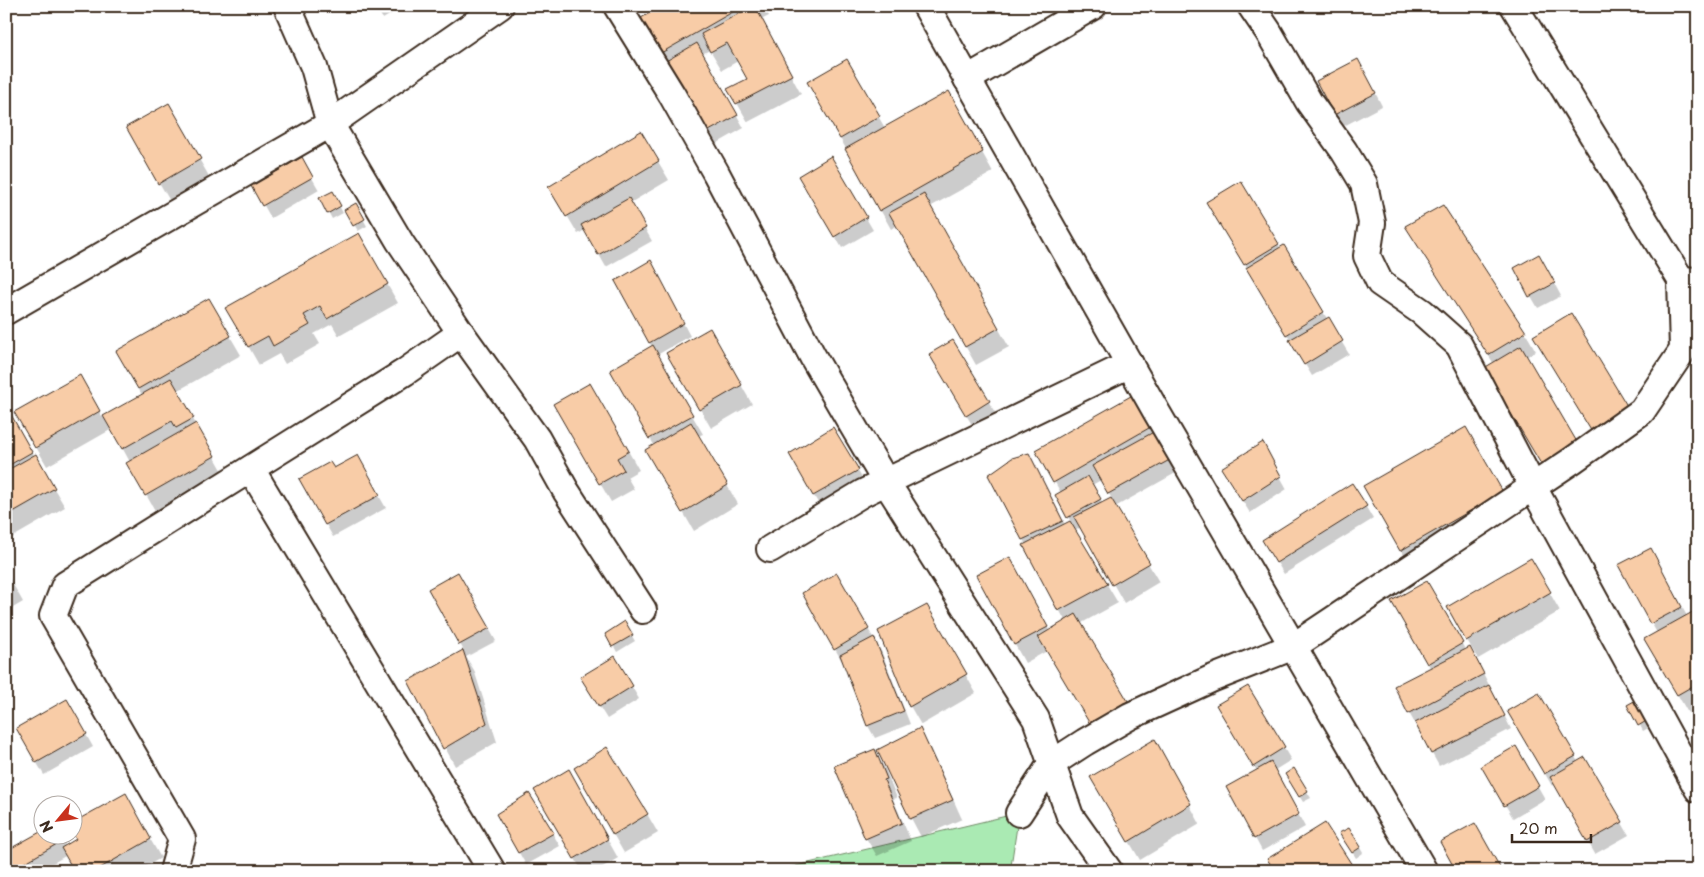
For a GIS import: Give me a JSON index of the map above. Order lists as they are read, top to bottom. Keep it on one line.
{"scale_bar":"20 m","north":"bottom left"}
